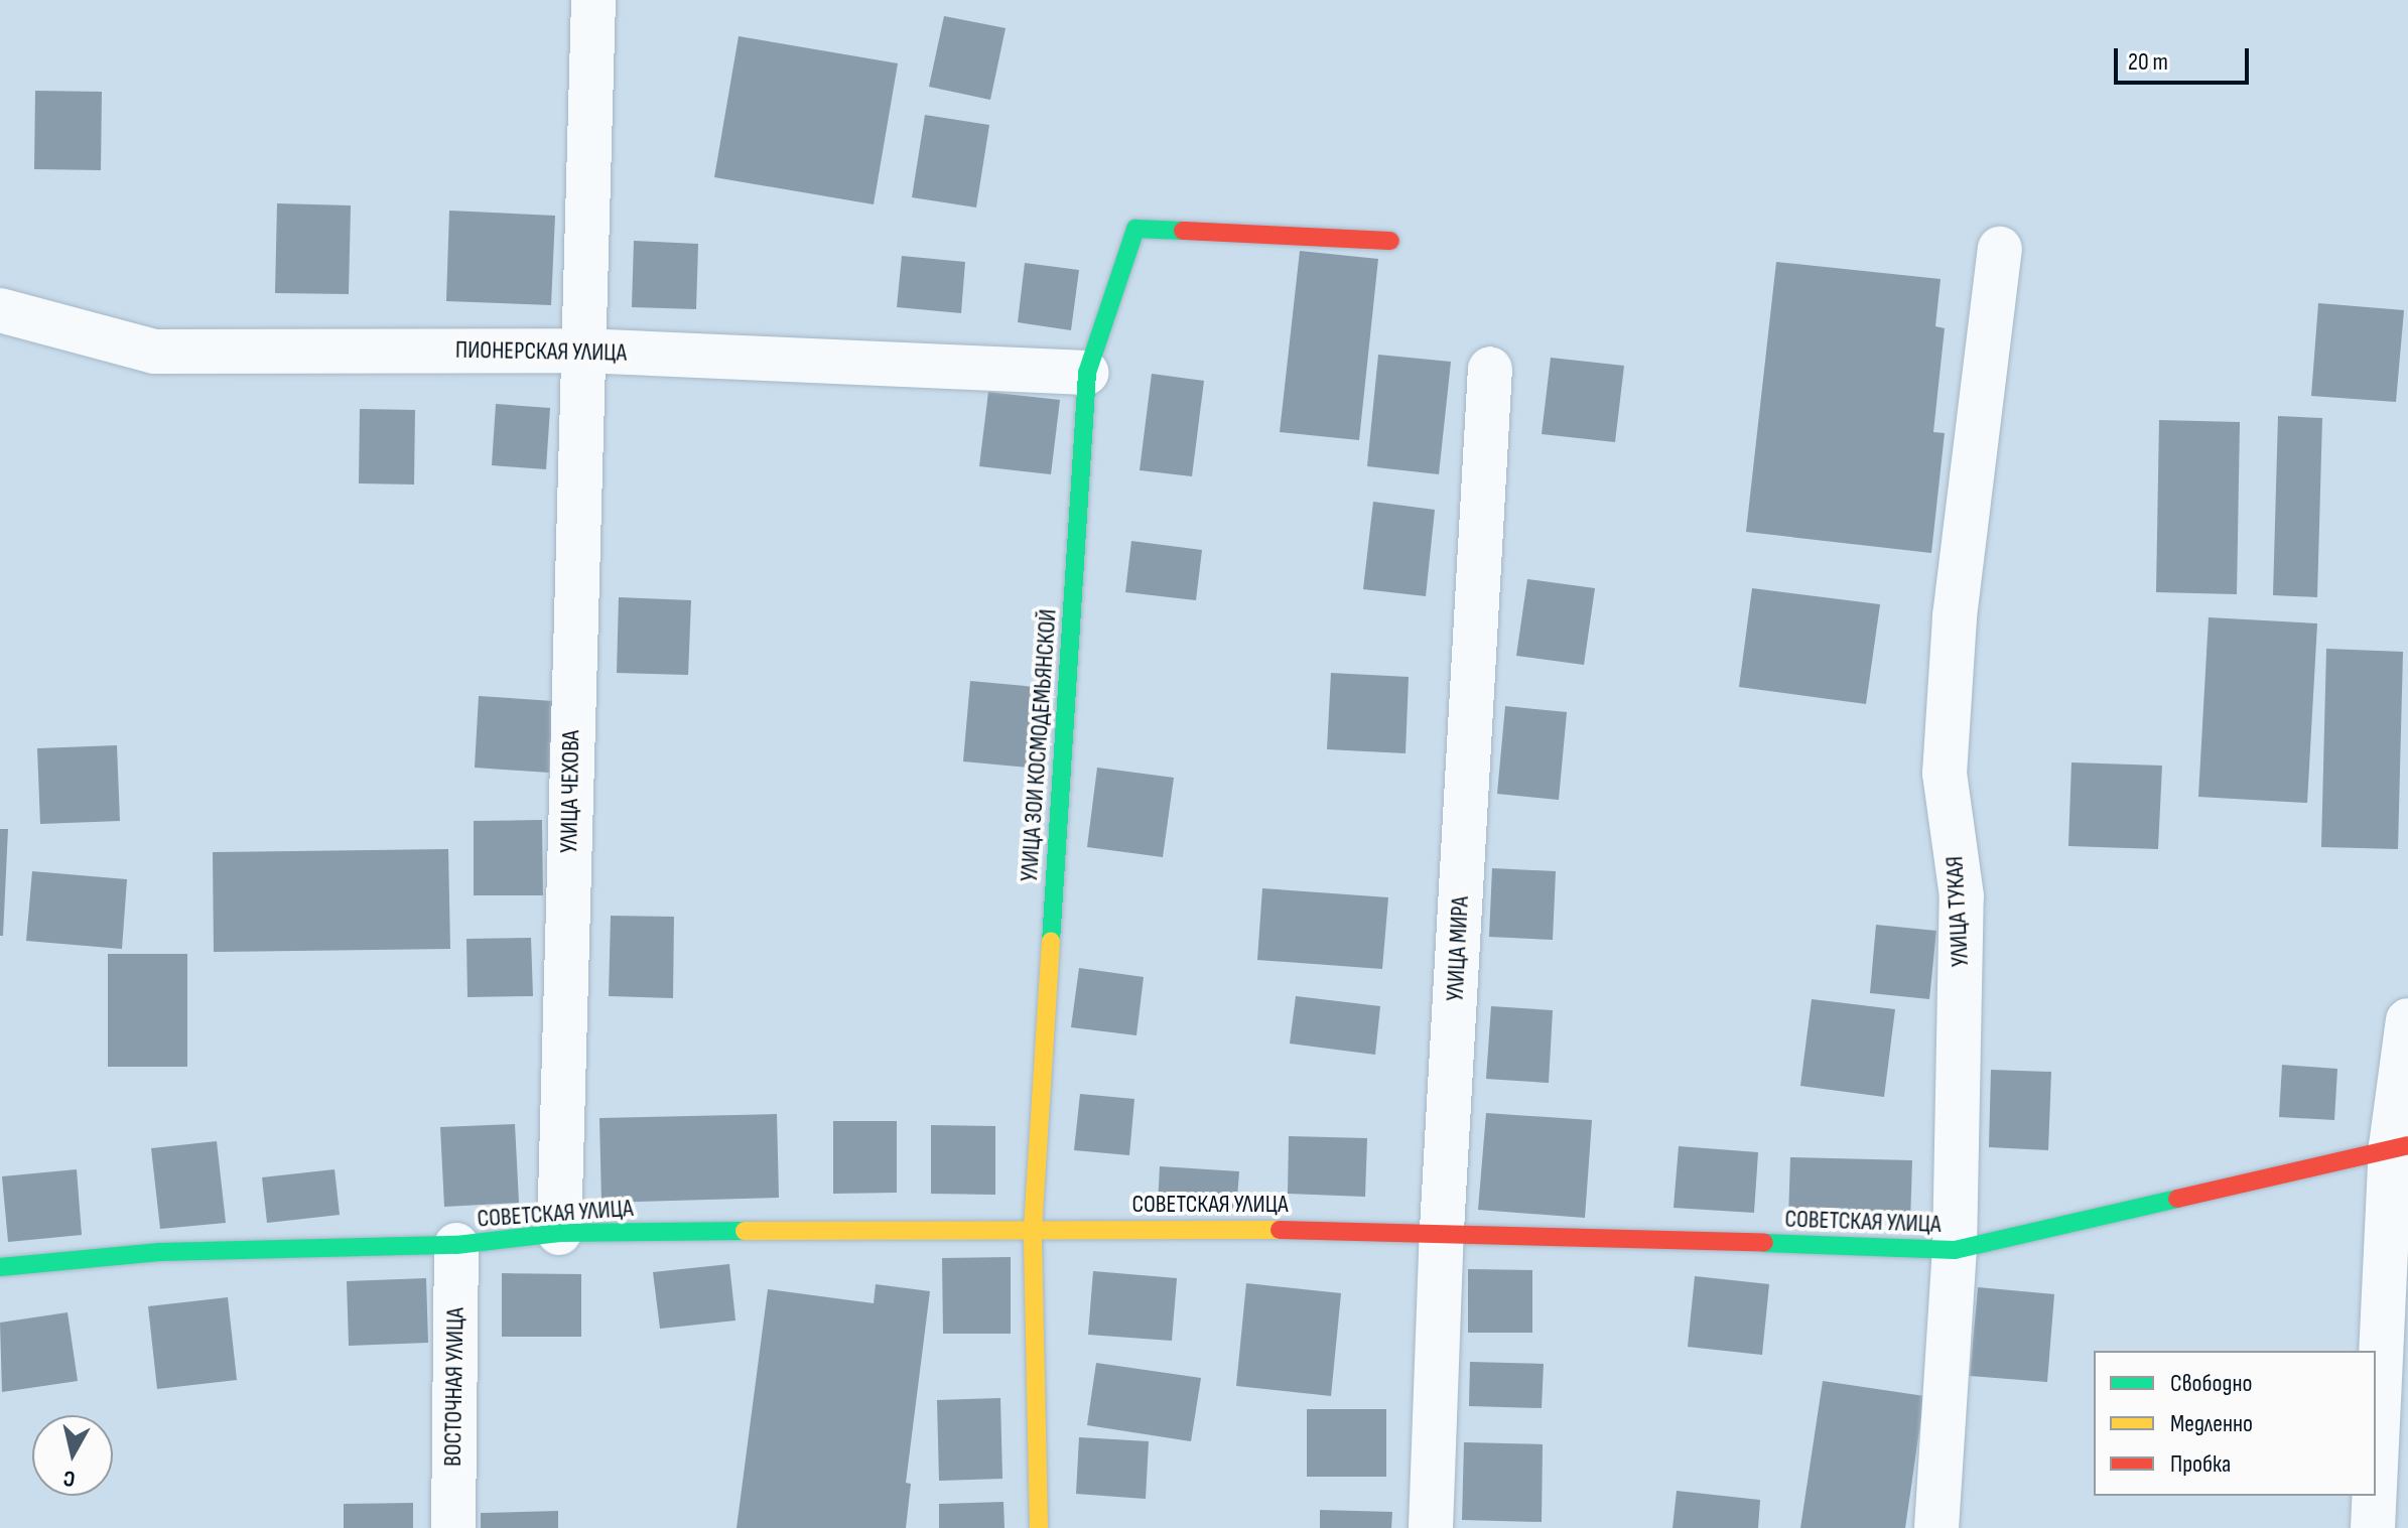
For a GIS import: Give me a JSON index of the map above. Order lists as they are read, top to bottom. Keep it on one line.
{"streets":{"street":["ПИОНЕРСКАЯ УЛИЦА","УЛИЦА ЗОИ КОСМОДЕМЬЯНСКОЙ","УЛИЦА ЧЕХОВА","УЛИЦА ТУКАЯ","УЛИЦА МИРА","СОВЕТСКАЯ УЛИЦА","ВОСТОЧНАЯ УЛИЦА"]},"crossings":[["ПИОНЕРСКАЯ УЛИЦА","УЛИЦА ЗОИ КОСМОДЕМЬЯНСКОЙ"],["ПИОНЕРСКАЯ УЛИЦА","УЛИЦА ЧЕХОВА"],["УЛИЦА ЗОИ КОСМОДЕМЬЯНСКОЙ","СОВЕТСКАЯ УЛИЦА"],["УЛИЦА ЧЕХОВА","СОВЕТСКАЯ УЛИЦА"],["УЛИЦА ТУКАЯ","СОВЕТСКАЯ УЛИЦА"],["УЛИЦА МИРА","СОВЕТСКАЯ УЛИЦА"],["СОВЕТСКАЯ УЛИЦА","ВОСТОЧНАЯ УЛИЦА"]],"legend":["Свободно","Медленно","Пробка"],"scale_bar":"20 m","north":"bottom"}
